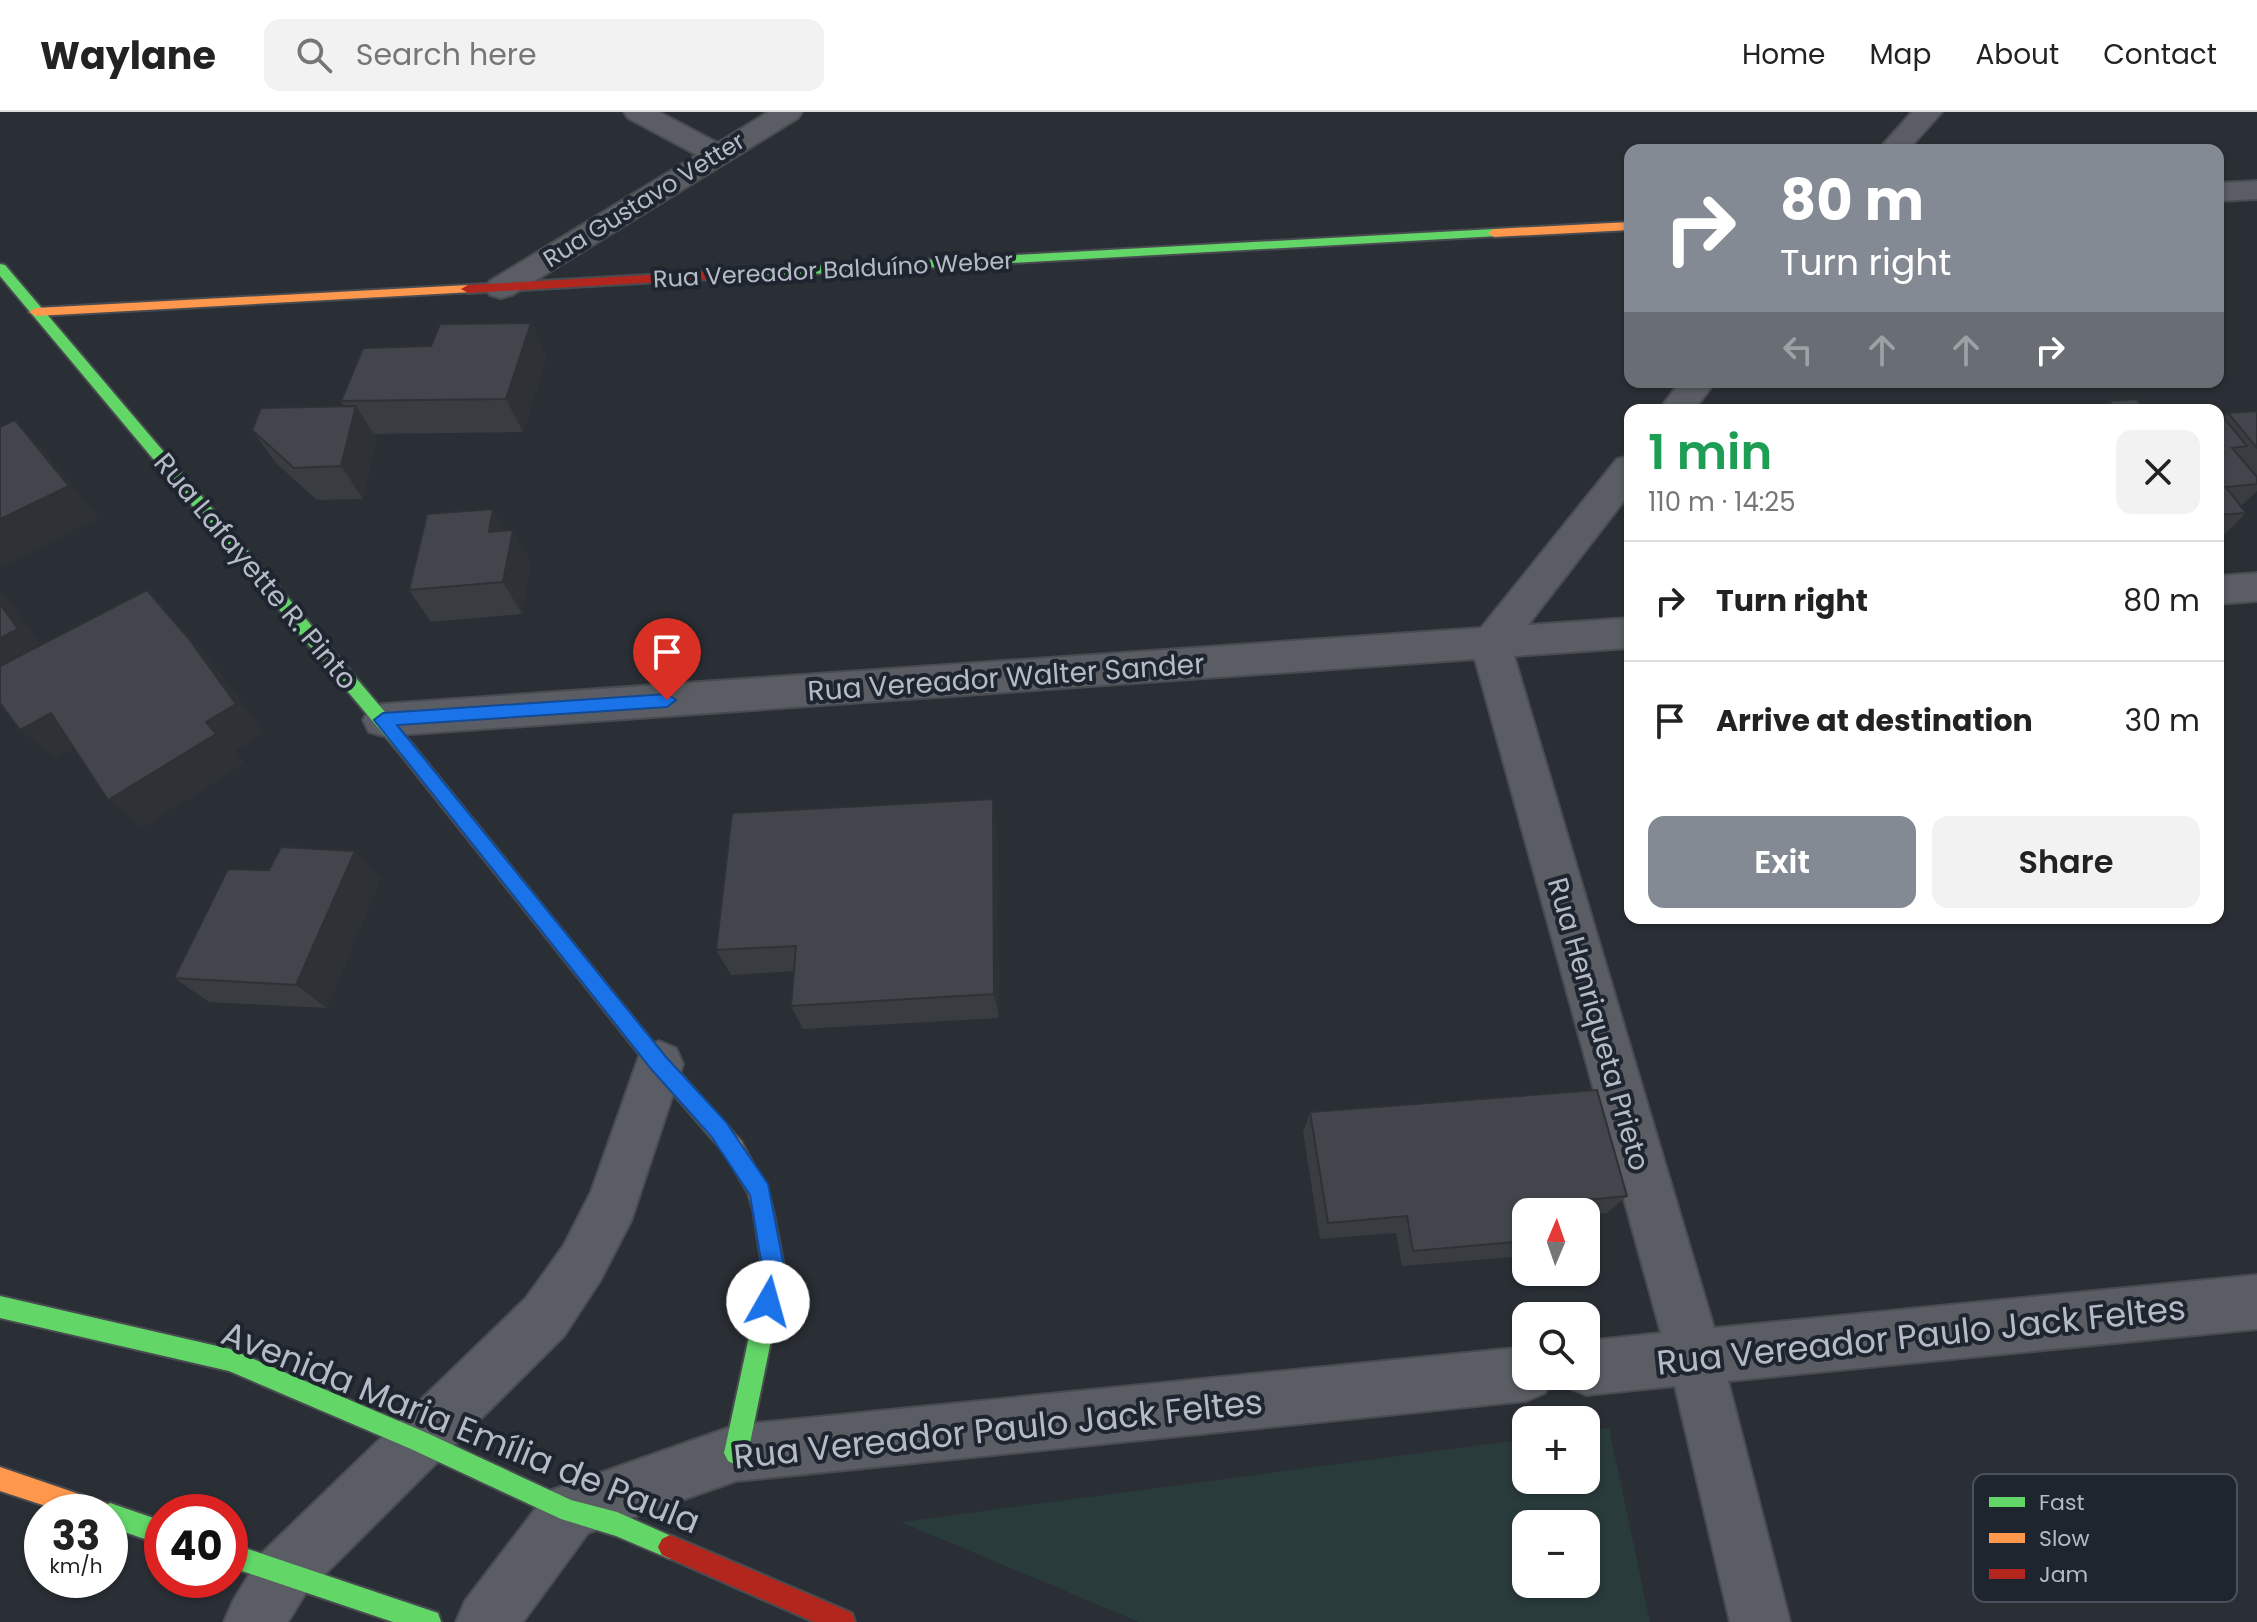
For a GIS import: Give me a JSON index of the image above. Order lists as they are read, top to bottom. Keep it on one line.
{"streets":{"street":["Rua Gustavo Vetter","Rua Vereador Balduíno Weber","Rua Lafayette R. Pinto","Rua Vereador Walter Sander","Rua Henriqueta Prieto","Rua Vereador Paulo Jack Feltes","Avenida Maria Emília de Paula"]},"crossings":[["Rua Gustavo Vetter","Rua Vereador Balduíno Weber"],["Rua Vereador Balduíno Weber","Rua Lafayette R. Pinto"],["Rua Lafayette R. Pinto","Rua Vereador Walter Sander"],["Rua Lafayette R. Pinto","Rua Vereador Paulo Jack Feltes"],["Rua Vereador Walter Sander","Rua Henriqueta Prieto"],["Rua Henriqueta Prieto","Rua Vereador Paulo Jack Feltes"],["Rua Vereador Paulo Jack Feltes","Avenida Maria Emília de Paula"]],"legend":["Fast","Slow","Jam"],"north":"top","page":{"header":"Waylane","search":"Search here","nav":["Home","Map","About","Contact"],"turn":["80 m","Turn right"],"heading":["1 min","110 m · 14:25"],"list":[{"name":"Turn right","value":"80 m"},{"name":"Arrive at destination","value":"30 m"}],"buttons":["Exit","Share"],"map_buttons":["+","−"],"speed":"33 km/h","limit":"40"}}
